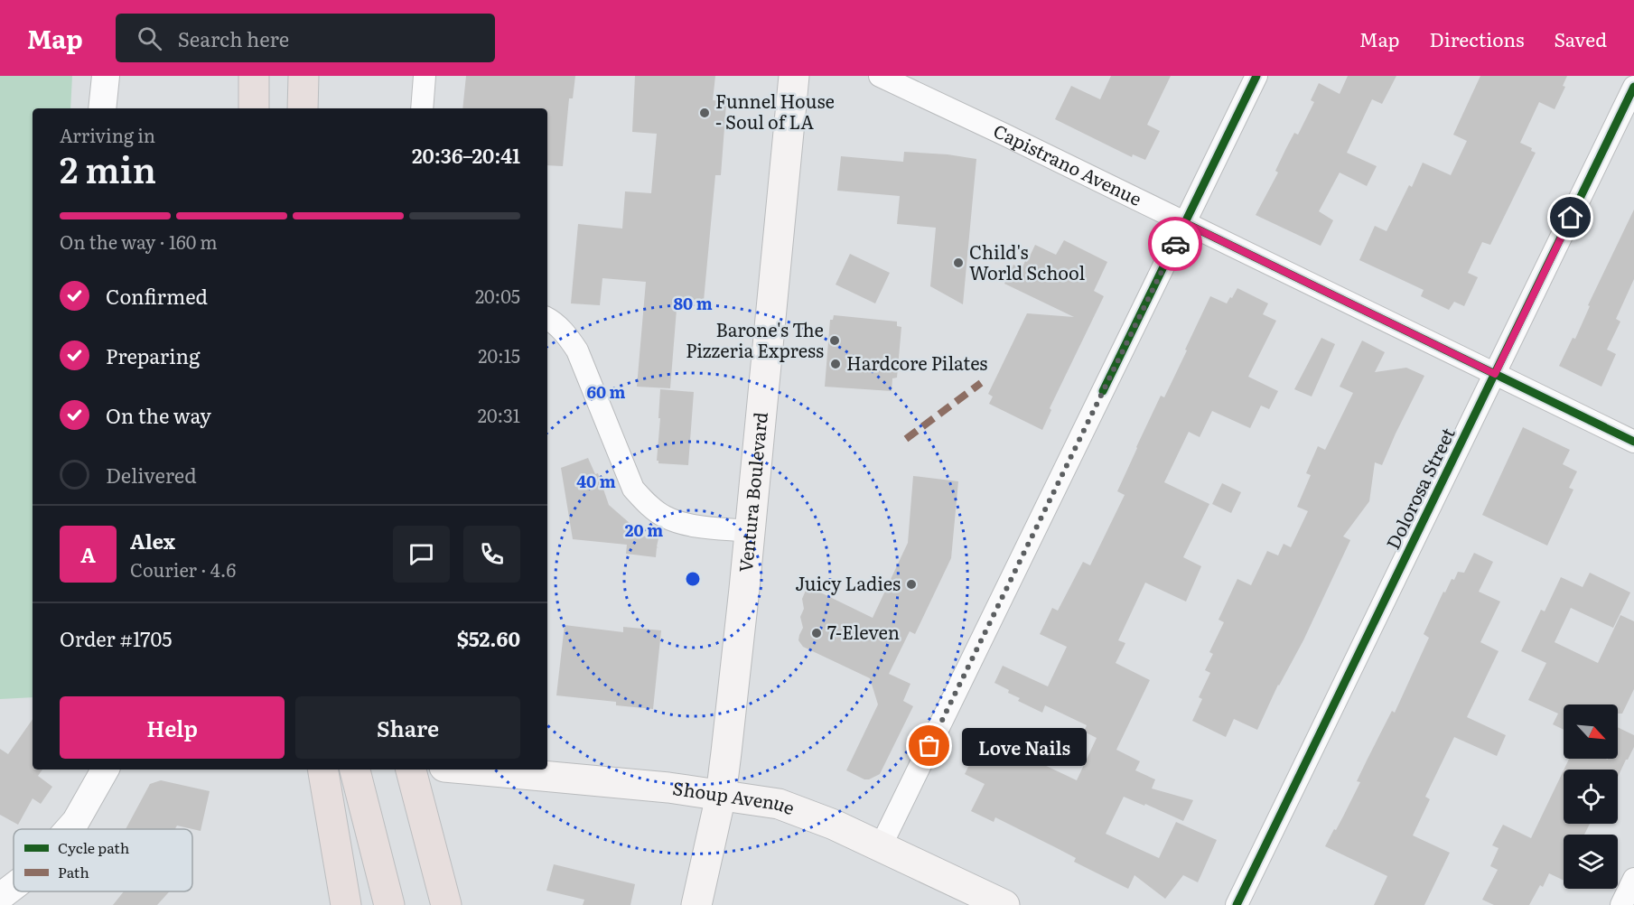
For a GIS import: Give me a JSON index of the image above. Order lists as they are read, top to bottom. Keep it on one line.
{"streets":{"main road":["Ventura Boulevard","Shoup Avenue"],"street":["Capistrano Avenue","Dolorosa Street"]},"crossings":[["Capistrano Avenue","Dolorosa Street"],["Ventura Boulevard","Shoup Avenue"]],"places":["Funnel House - Soul of LA","Child's World School","Barone's The Pizzeria Express","Hardcore Pilates","Juicy Ladies","7-Eleven","Love Nails"],"legend":["Cycle path","Path"],"north":"bottom right","page":{"header":"Map","search":"Search here","nav":["Map","Directions","Saved"],"heading":["2 min","Arriving in","20:36–20:41"],"panel":["Alex","Courier · 4.6","Order #1705","$52.60"],"bar":"On the way · 160 m","list":[["Confirmed","20:05"],["Preparing","20:15"],["On the way","20:31"],"Delivered"],"round":"A","buttons":["Help","Share"],"bubble":"Love Nails"},"rings":["80 m","60 m","40 m","20 m"]}
